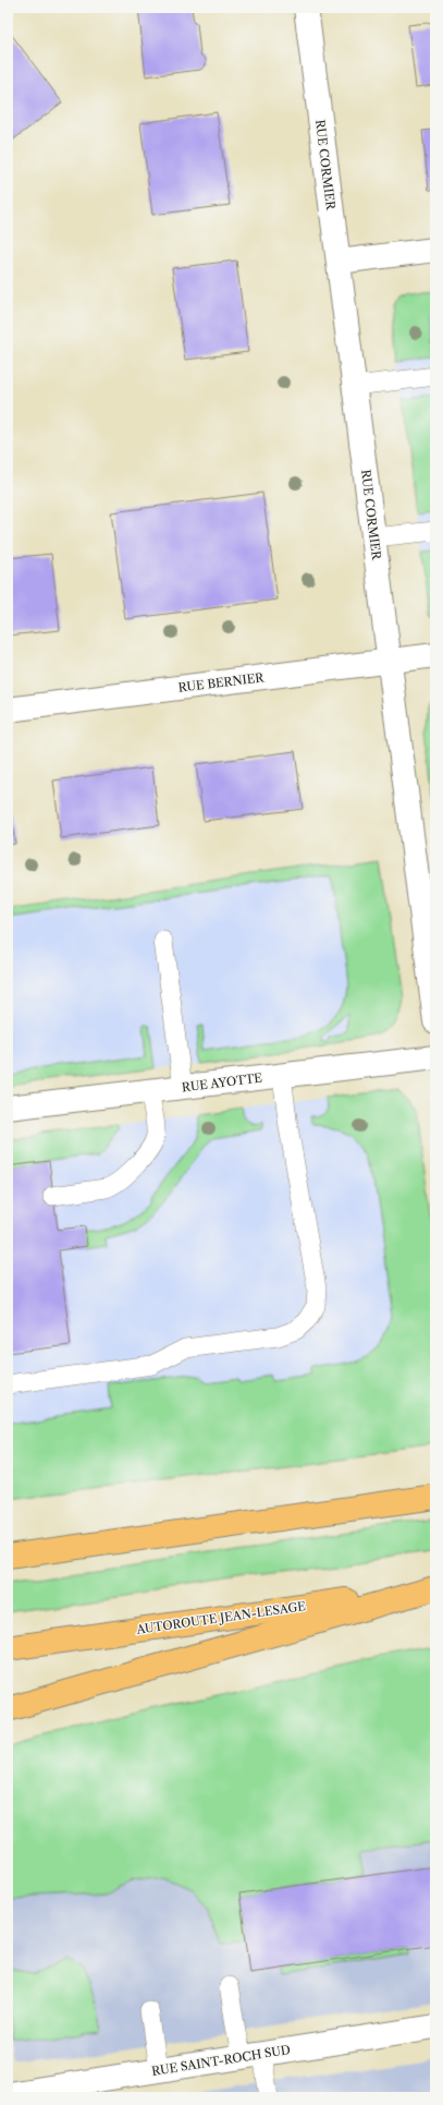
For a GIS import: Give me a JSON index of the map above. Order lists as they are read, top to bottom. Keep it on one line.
{"streets":{"highway":["AUTOROUTE JEAN-LESAGE"],"street":["RUE CORMIER","RUE BERNIER","RUE AYOTTE","RUE SAINT-ROCH SUD"]},"crossings":[["RUE CORMIER","RUE BERNIER"]]}
